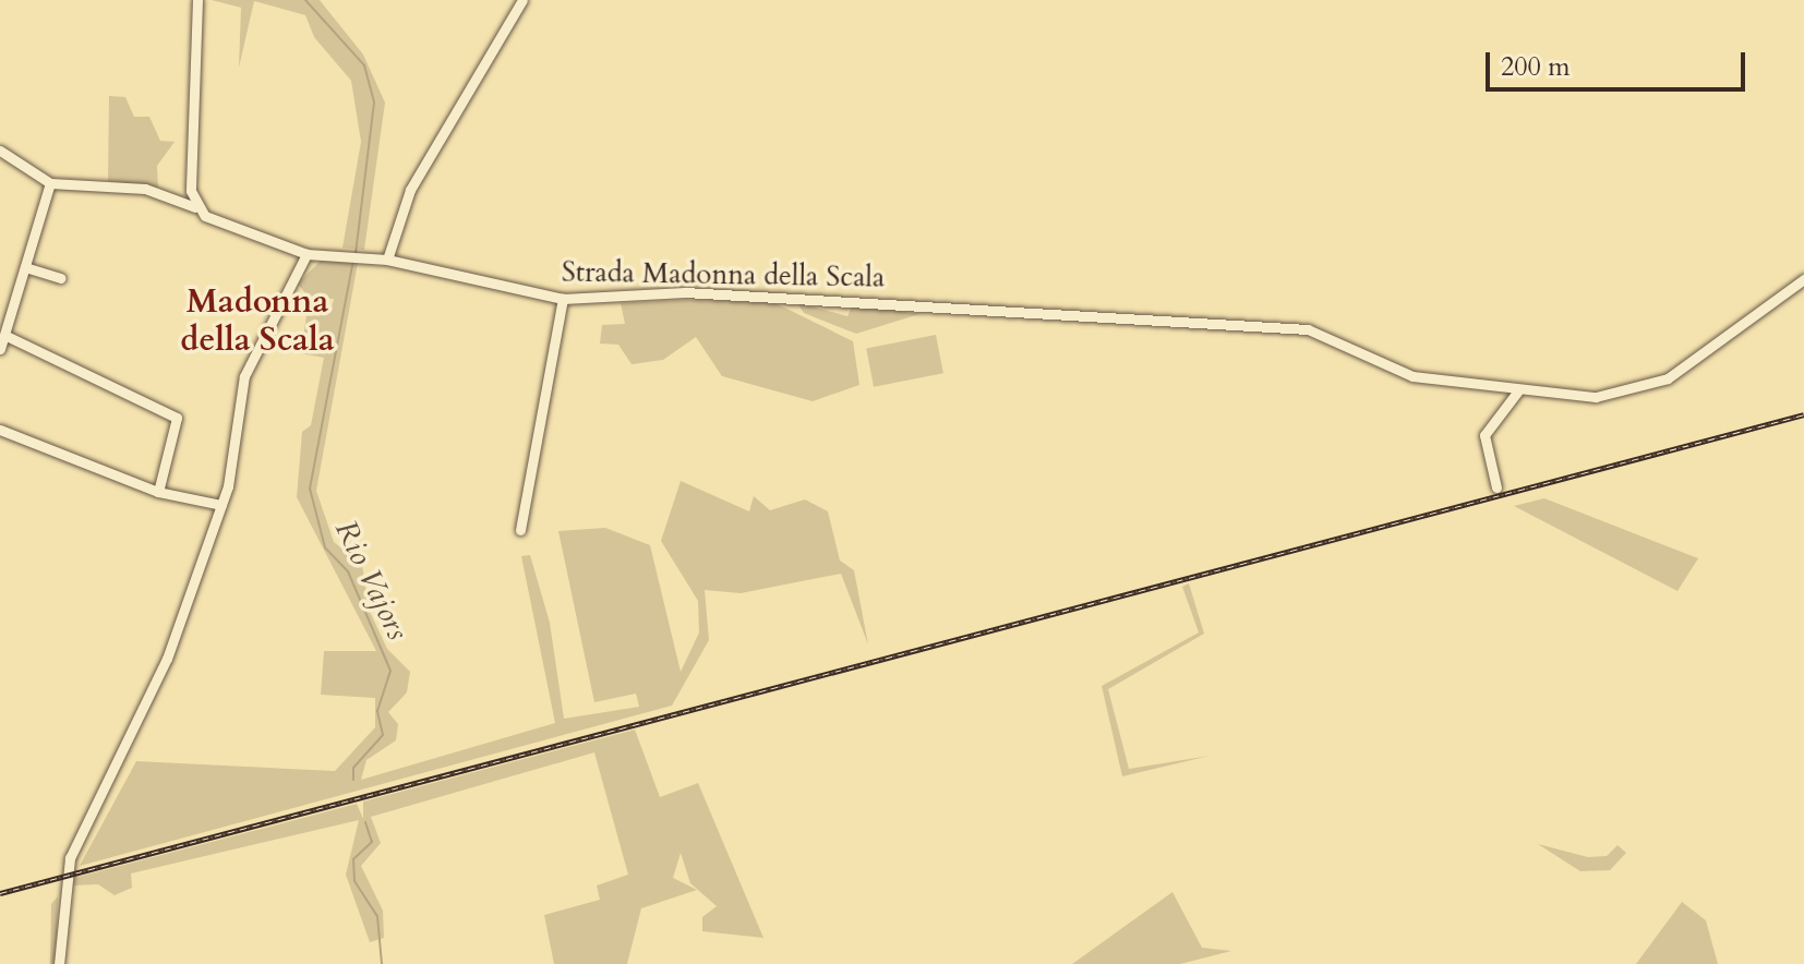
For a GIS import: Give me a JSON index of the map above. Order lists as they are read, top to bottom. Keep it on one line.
{"streets":{"street":["Strada Madonna della Scala"]},"districts":["Madonna della Scala"],"water":["Rio Vajors"],"scale_bar":"200 m"}
